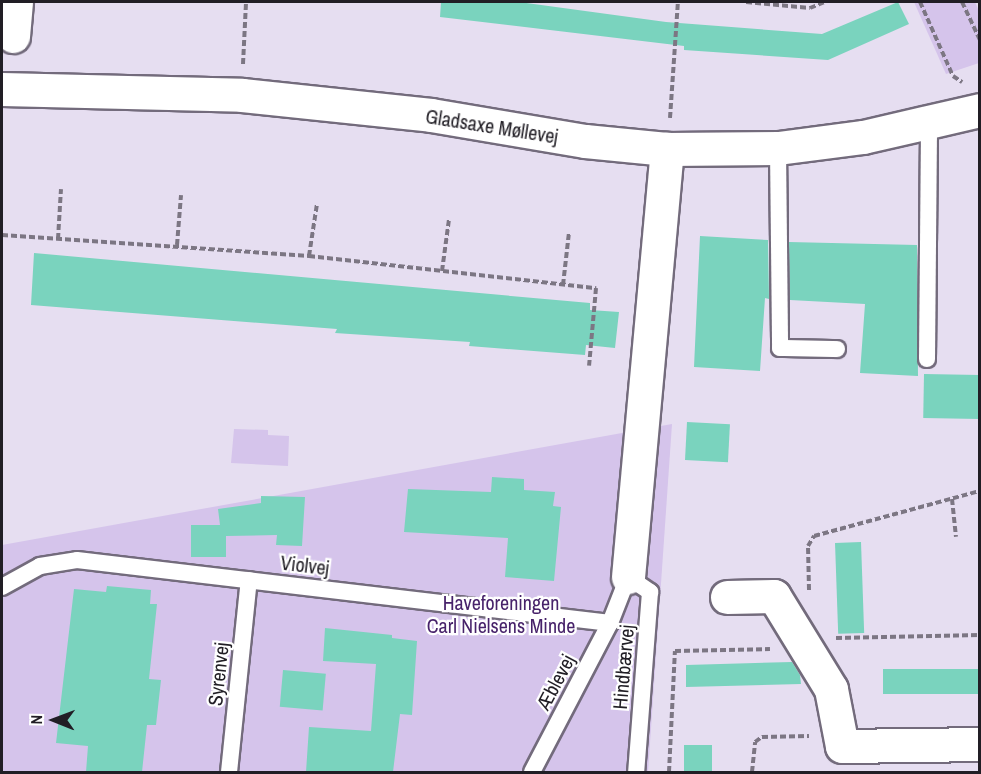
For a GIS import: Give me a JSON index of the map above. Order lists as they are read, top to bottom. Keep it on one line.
{"streets":{"street":["Gladsaxe Møllevej"],"lane":["Violvej","Hindbærvej","Syrenvej","Æblevej"]},"crossings":[["Violvej","Syrenvej"],["Violvej","Æblevej"],["Hindbærvej","Æblevej"]],"parks":["Haveforeningen Carl Nielsens Minde"],"north":"left"}
